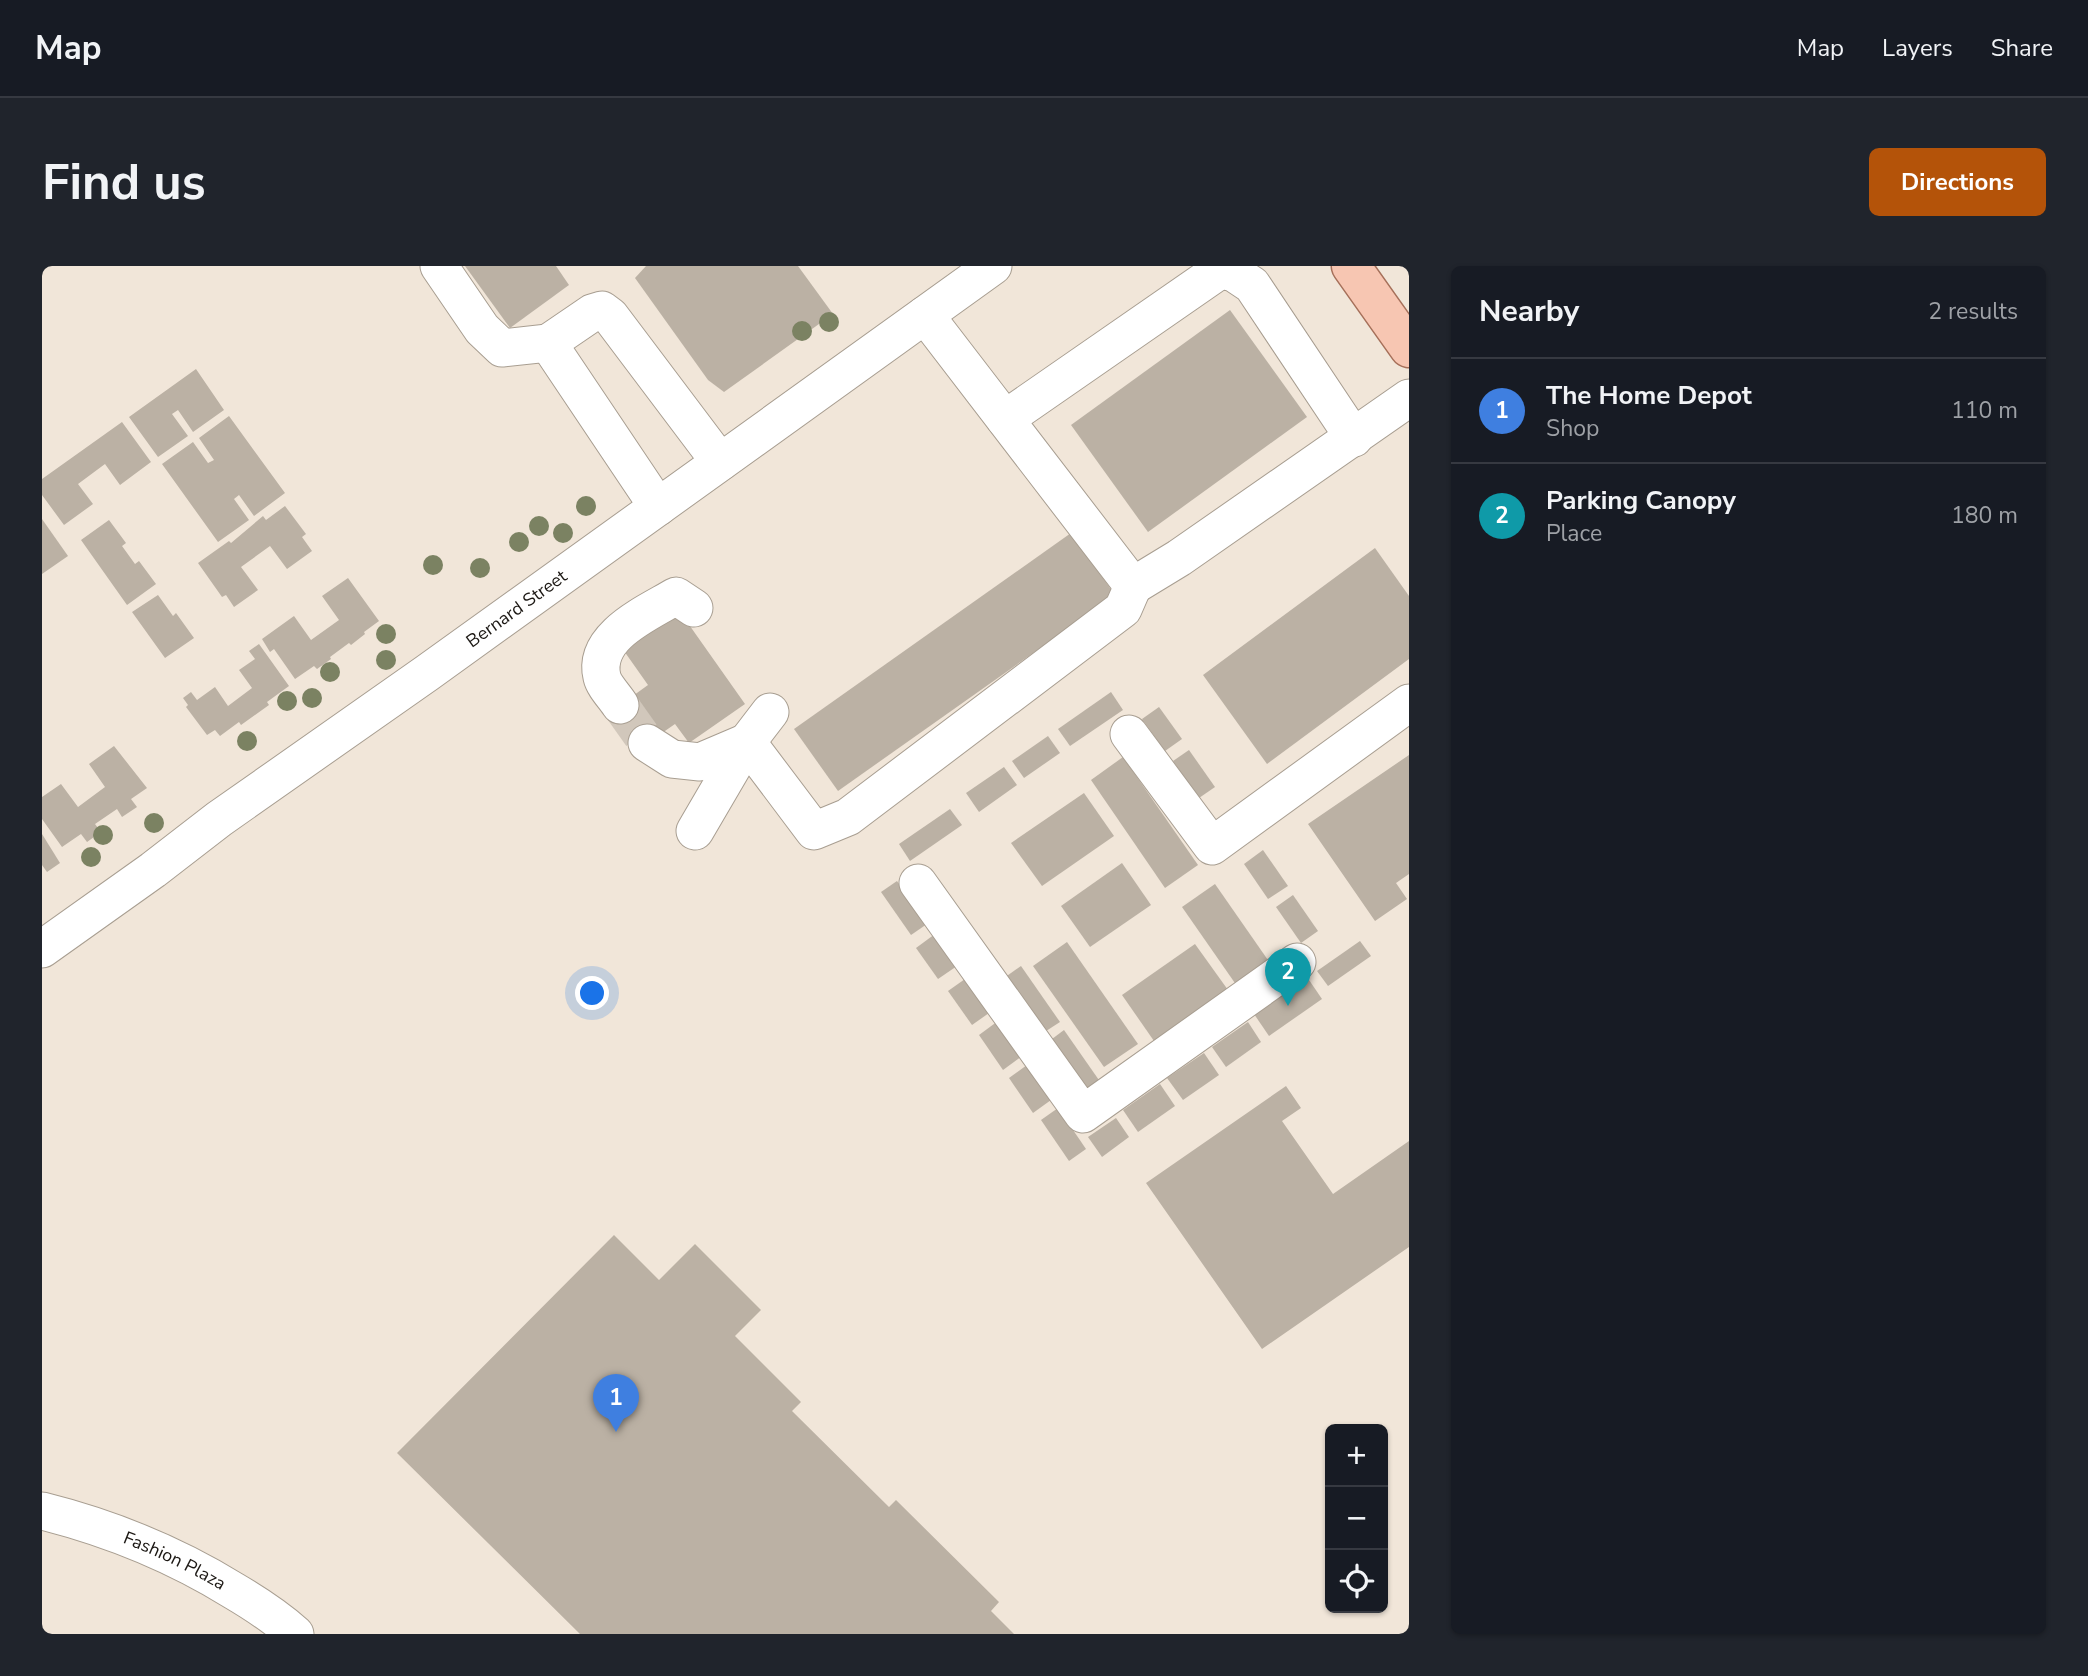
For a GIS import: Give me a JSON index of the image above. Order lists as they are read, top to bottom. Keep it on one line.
{"streets":{"street":["Bernard Street","Fashion Plaza"]},"page":{"header":"Map","nav":["Map","Layers","Share"],"buttons":"Directions","title":"Find us","heading":["Nearby","2 results"],"list":[{"mark":"1","name":"The Home Depot","note":"Shop","value":"110 m"},{"mark":"2","name":"Parking Canopy","note":"Place","value":"180 m"}],"pins":["2","1"],"map_buttons":["+","−"]}}
